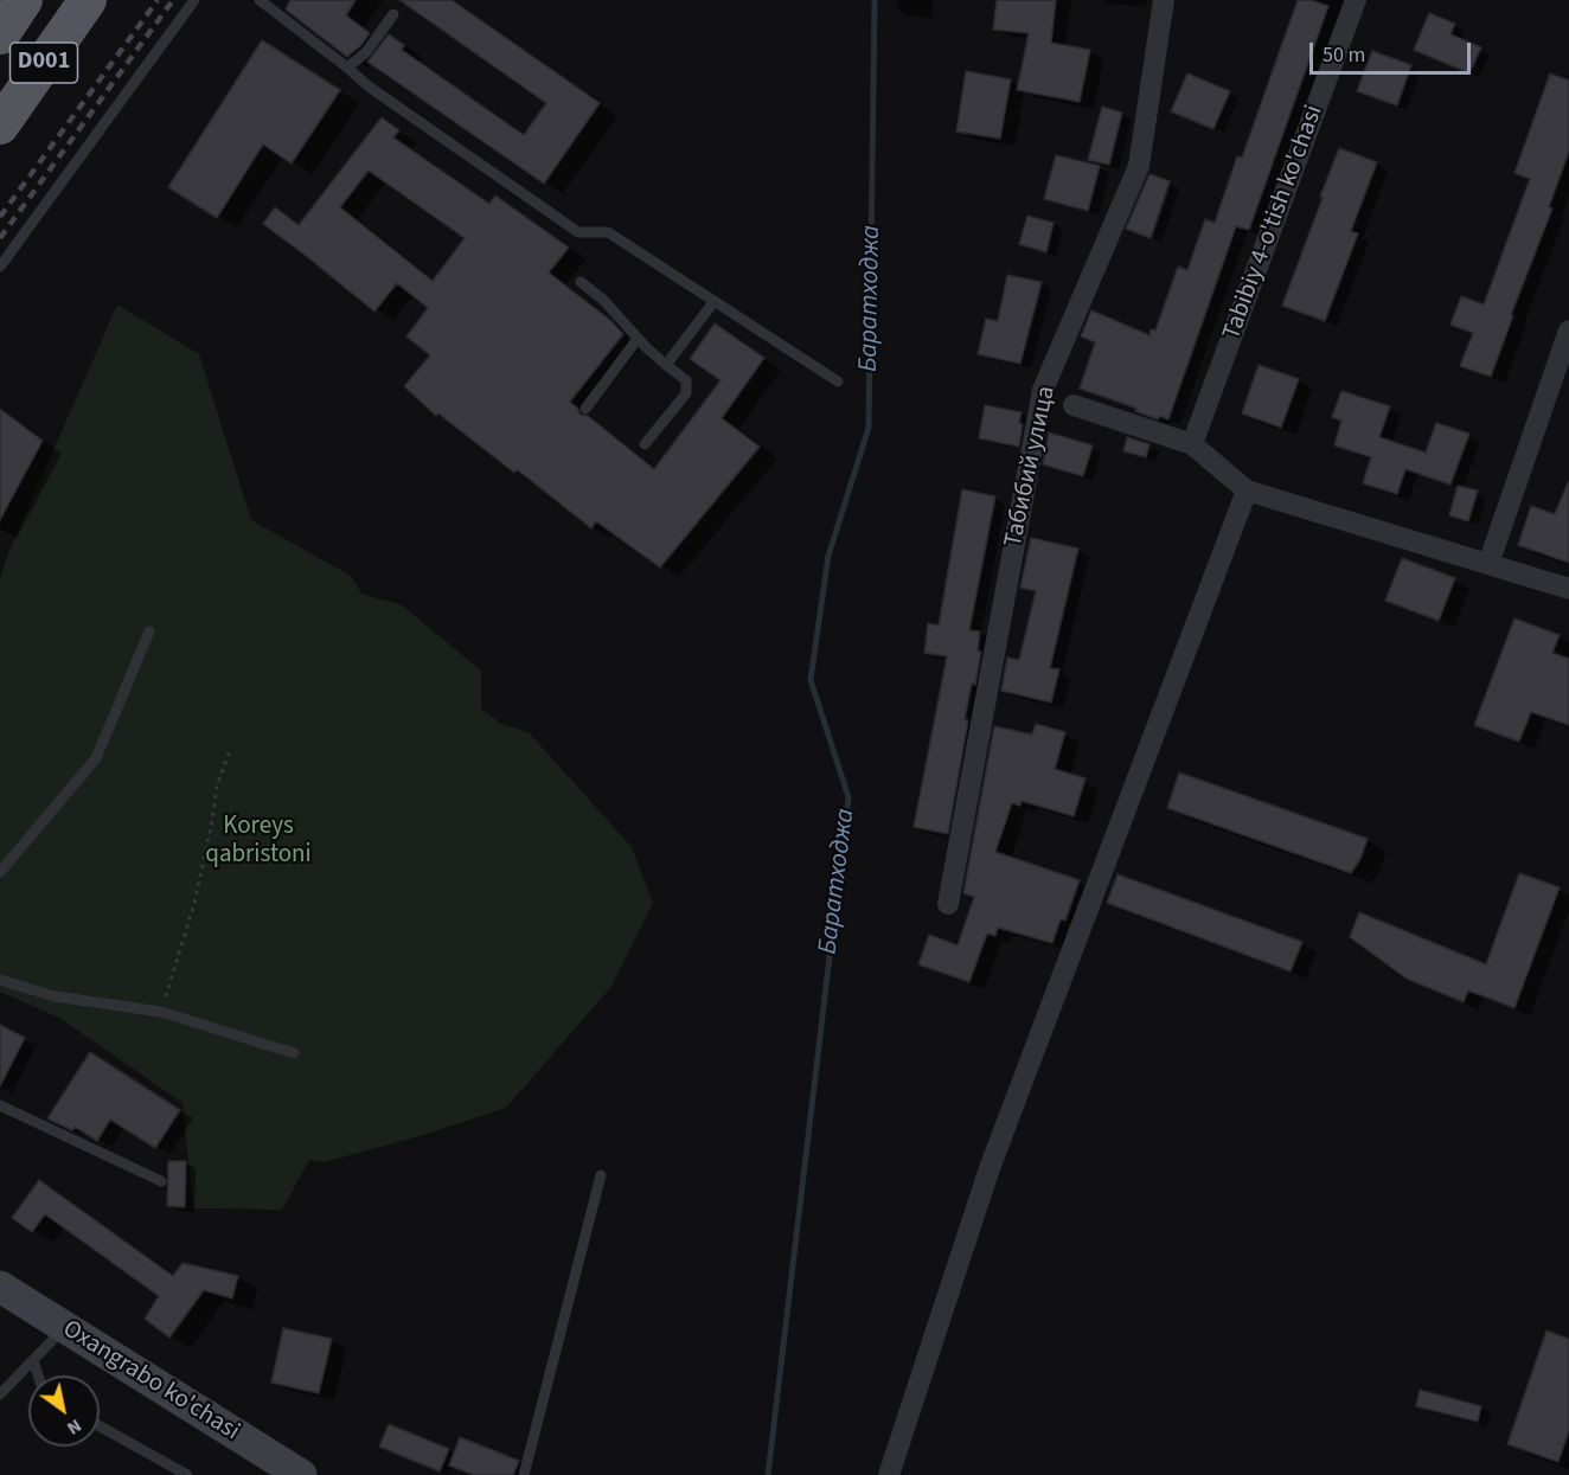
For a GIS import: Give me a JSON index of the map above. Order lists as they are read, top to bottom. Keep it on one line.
{"streets":{"highway":["D001"],"main road":["Oxangrabo ko'chasi"],"street":["Tabibiy 4-o'tish ko'chasi","Табибий улица"]},"water":["Баратходжа"],"parks":["Koreys qabristoni"],"scale_bar":"50 m","north":"bottom right"}
